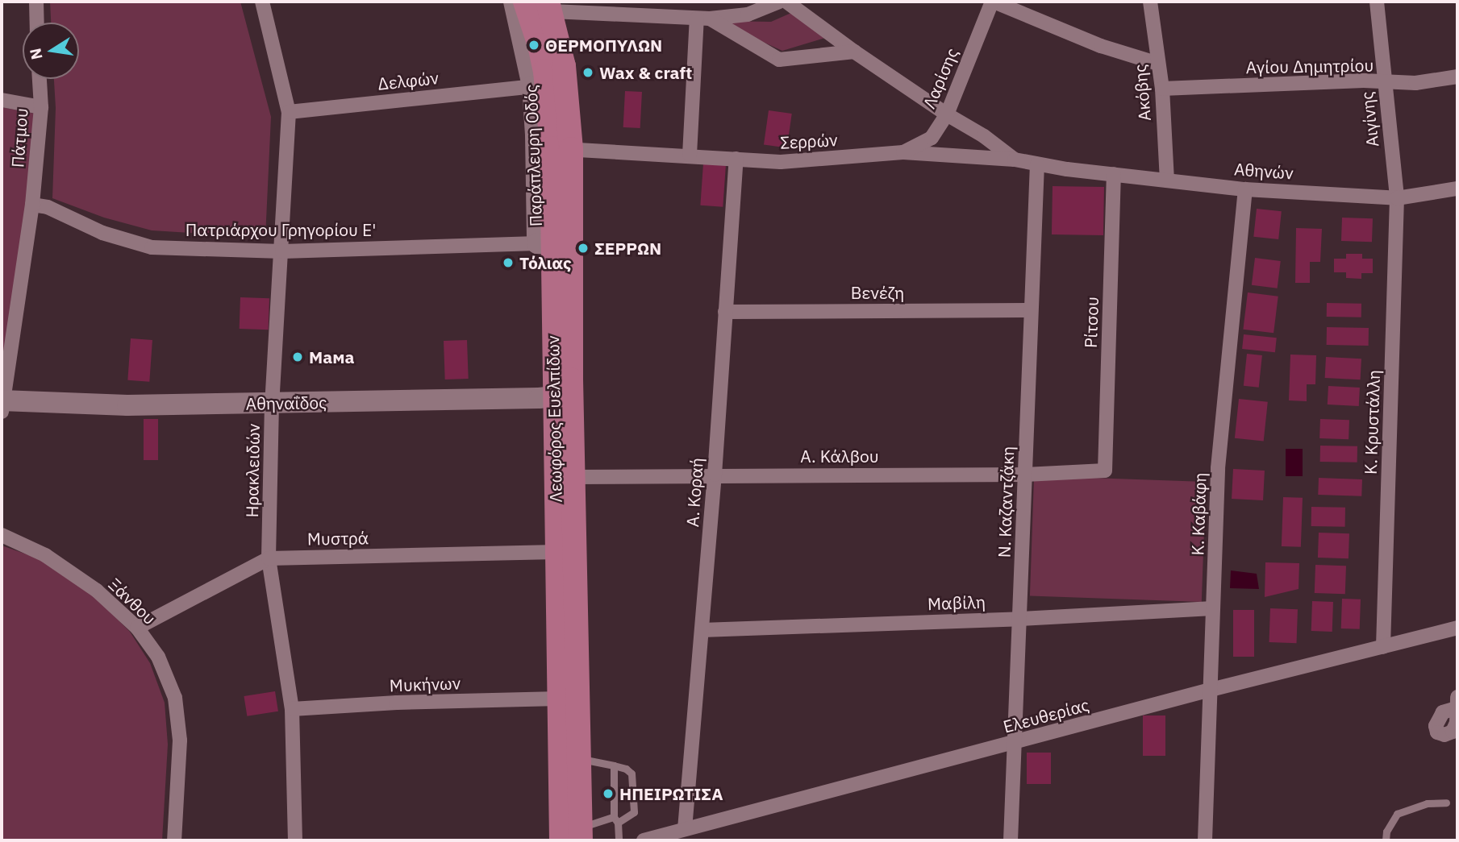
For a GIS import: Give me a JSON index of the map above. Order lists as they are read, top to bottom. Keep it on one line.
{"streets":{"main road":["Λεωφόρος Ευελπίδων"],"street":["Αγίου Δημητρίου","Λαρίσης","Δελφών","Ακόβης","Αιγίνης","Πάτμου","Σερρών","Παράπλευρη Οδός","Αθηνών","Πατριάρχου Γρηγορίου Ε'","Βενέζη","Ρίτσου","Αθηναΐδος","Κ. Κρυστάλλη","A. Κάλβου","Ηρακλειδών","Α. Κοραή","Ν. Καζαντζάκη","Κ. Καβάφη","Μυστρά","Ξάνθου","Μαβίλη","Μυκήνων","Ελευθερίας"]},"crossings":[["Αγίου Δημητρίου","Ακόβης"],["Αγίου Δημητρίου","Αιγίνης"],["Λαρίσης","Σερρών"],["Δελφών","Παράπλευρη Οδός"],["Δελφών","Ηρακλειδών"],["Ακόβης","Αθηνών"],["Αιγίνης","Αθηνών"],["Αιγίνης","Κ. Κρυστάλλη"],["Πάτμου","Πατριάρχου Γρηγορίου Ε'"],["Πάτμου","Αθηναΐδος"],["Σερρών","Αθηνών"],["Σερρών","Λεωφόρος Ευελπίδων"],["Σερρών","Α. Κοραή"],["Σερρών","Ν. Καζαντζάκη"],["Παράπλευρη Οδός","Πατριάρχου Γρηγορίου Ε'"],["Παράπλευρη Οδός","Λεωφόρος Ευελπίδων"],["Αθηνών","Ρίτσου"],["Αθηνών","Κ. Κρυστάλλη"],["Αθηνών","Κ. Καβάφη"],["Πατριάρχου Γρηγορίου Ε'","Λεωφόρος Ευελπίδων"],["Πατριάρχου Γρηγορίου Ε'","Ηρακλειδών"],["Βενέζη","Α. Κοραή"],["Βενέζη","Ν. Καζαντζάκη"],["Ρίτσου","A. Κάλβου"],["Αθηναΐδος","Λεωφόρος Ευελπίδων"],["Αθηναΐδος","Ηρακλειδών"],["Λεωφόρος Ευελπίδων","A. Κάλβου"],["Λεωφόρος Ευελπίδων","Μυστρά"],["Λεωφόρος Ευελπίδων","Μυκήνων"],["Κ. Κρυστάλλη","Ελευθερίας"],["A. Κάλβου","Α. Κοραή"],["A. Κάλβου","Ν. Καζαντζάκη"],["Ηρακλειδών","Μυστρά"],["Ηρακλειδών","Μυκήνων"],["Α. Κοραή","Μαβίλη"],["Α. Κοραή","Ελευθερίας"],["Ν. Καζαντζάκη","Μαβίλη"],["Ν. Καζαντζάκη","Ελευθερίας"],["Κ. Καβάφη","Μαβίλη"],["Κ. Καβάφη","Ελευθερίας"],["Μυστρά","Ξάνθου"]],"places":["ΘΕΡΜΟΠΥΛΩΝ","Wax & craft","ΣΕΡΡΩΝ","Τόλιας","Мама","ΗΠΕΙΡΩΤΙΣΑ"],"north":"left"}
